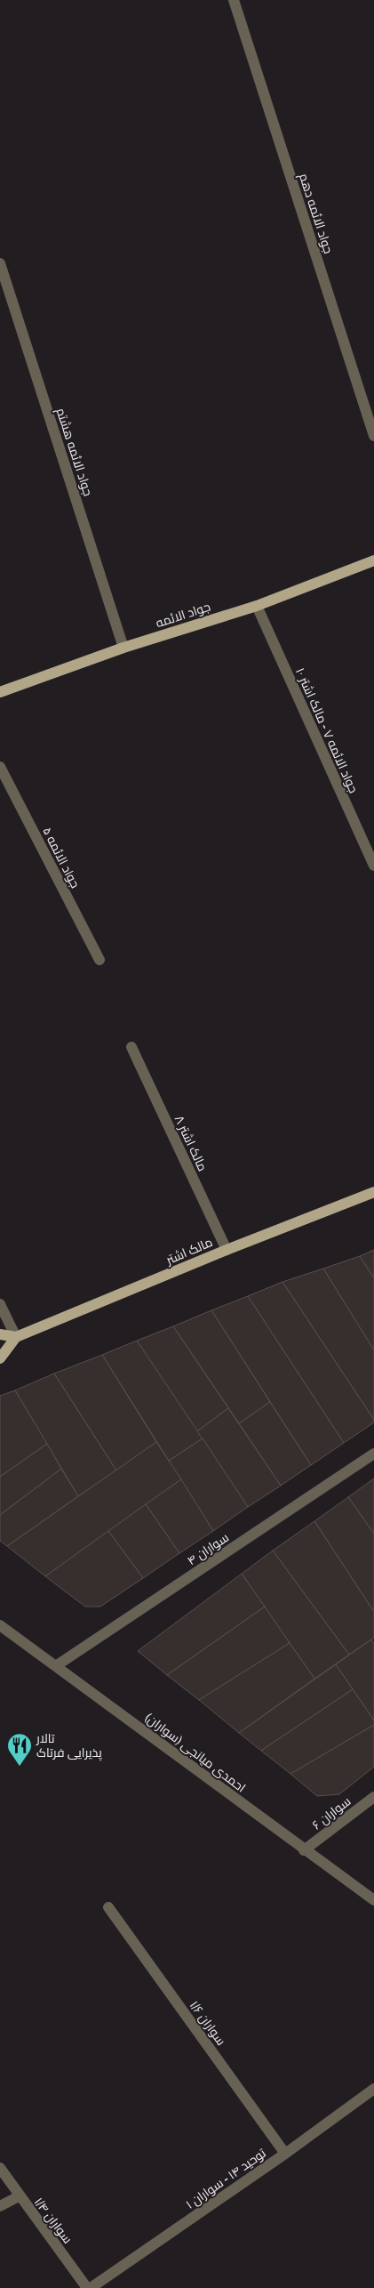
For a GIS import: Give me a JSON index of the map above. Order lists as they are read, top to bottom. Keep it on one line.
{"streets":{"main road":["جواد الائمه","مالک اشتر"],"street":["جواد الائمه دهم","جواد الائمه هشتم","جواد الائمه ۷ - مالک اشتر ۱۰","جواد الائمه ۵","مالک اشتر ۸","سواران ۴","احمدی میانجی (سواران)","سواران ۶","سواران ۱/۶","توحید ۱۴ - سواران ۱","سواران ۱/۴"]},"crossings":[["جواد الائمه هشتم","جواد الائمه"],["جواد الائمه","جواد الائمه ۷ - مالک اشتر ۱۰"],["مالک اشتر ۸","مالک اشتر"],["سواران ۴","احمدی میانجی (سواران)"],["احمدی میانجی (سواران)","سواران ۶"],["سواران ۱/۶","توحید ۱۴ - سواران ۱"]],"places":{"restaurant":["تالار پذیرایی فرتاک"]}}
